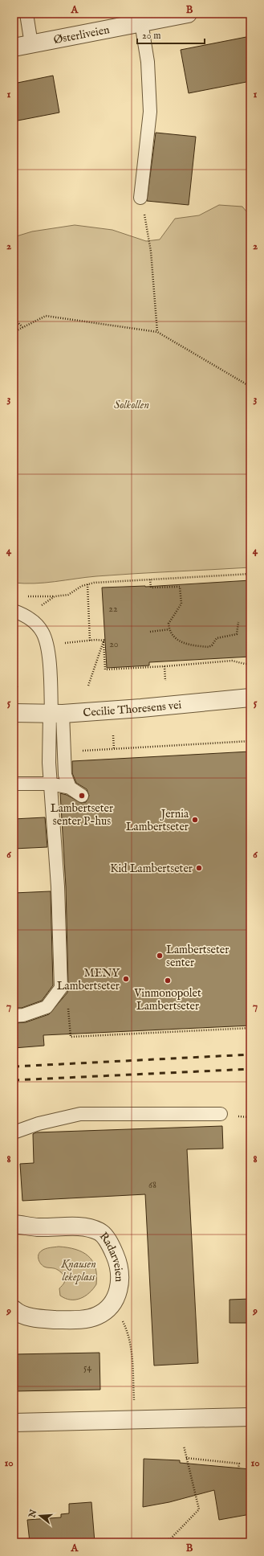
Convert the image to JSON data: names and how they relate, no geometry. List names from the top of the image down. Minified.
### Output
{"streets":{"street":["Østerliveien","Cecilie Thoresens vei","Radarveien"]},"parks":["Solkollen","Knausen lekeplass"],"places":["Lambertseter senter P-hus","Jernia Lambertseter","Kid Lambertseter","Lambertseter senter","MENY Lambertseter","Vinmonopolet Lambertseter"],"house_numbers":["22","20","68","54"],"scale_bar":"20 m","north":"left","grid":{"columns":["A","B"],"rows":["1","2","3","4","5","6","7","8","9","10"]}}
